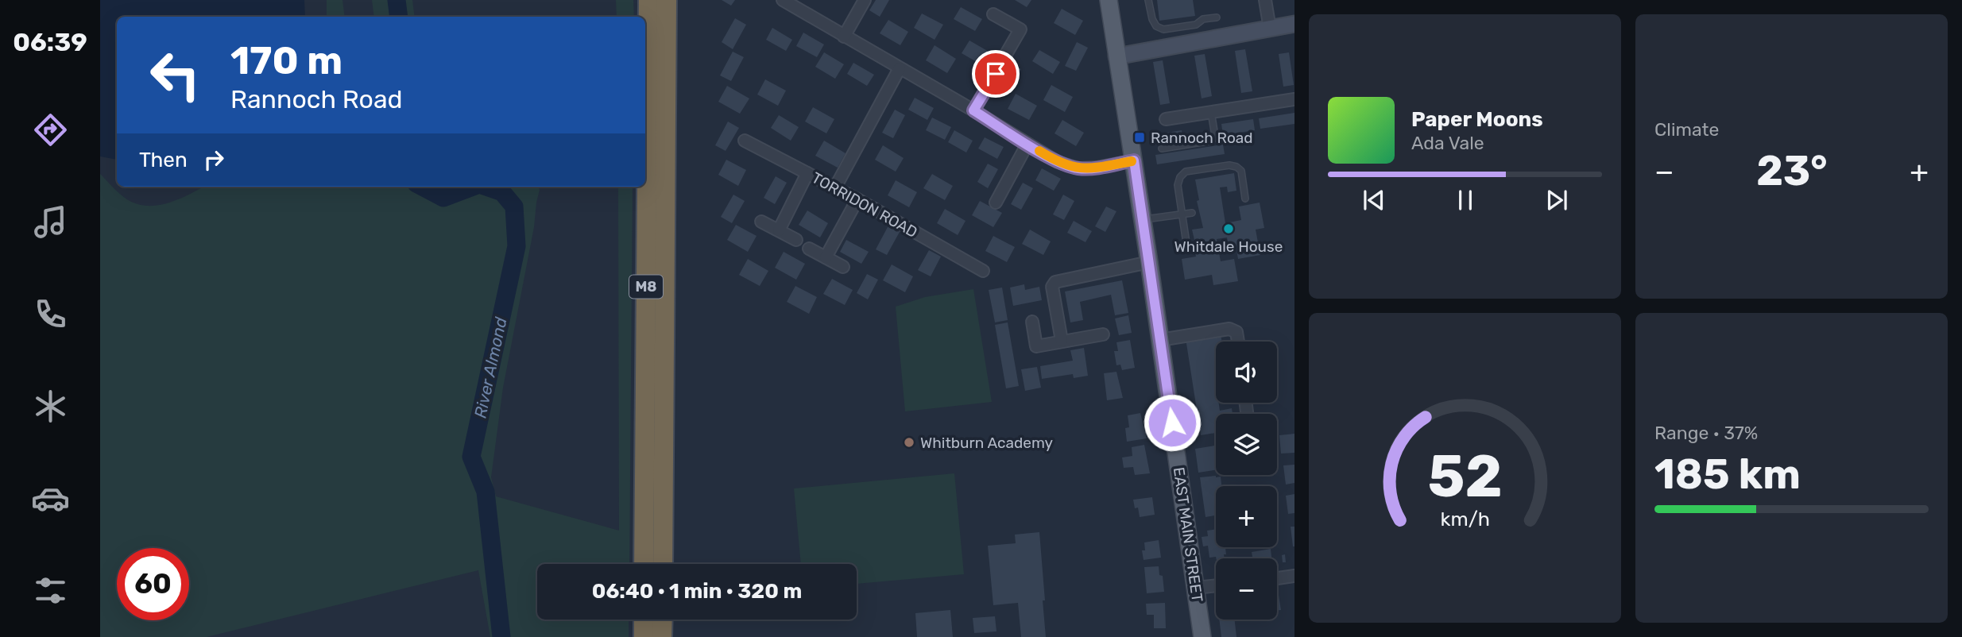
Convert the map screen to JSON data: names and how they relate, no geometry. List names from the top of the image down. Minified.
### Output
{"streets":{"highway":["M8"],"main road":["EAST MAIN STREET"],"street":["TORRIDON ROAD"]},"water":["River Almond"],"places":{"transit":["Rannoch Road"],"other":["Whitdale House","Whitburn Academy"]},"page":{"tabs":"06:39","tile":["Climate",["Range · 37%","185 km"]],"turn":["170 m","Rannoch Road"],"song":["Paper Moons","Ada Vale"],"then":"Then","heat":["−","23°","+"],"map_buttons":["+","−"],"limit":"60","trip":"06:40 · 1 min · 320 m","gauge":["52","km/h"]}}
